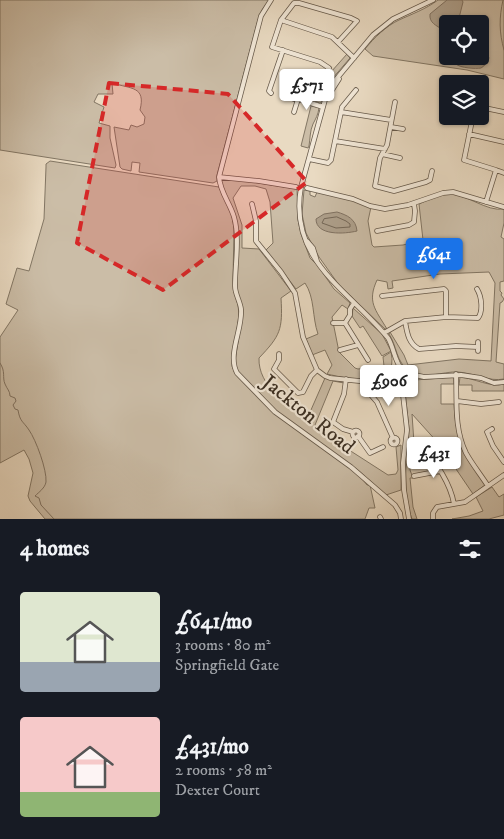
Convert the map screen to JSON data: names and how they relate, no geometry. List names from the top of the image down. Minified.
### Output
{"streets":{"street":["Jackton Road"]},"page":{"price":["£571","£641","£906","£431"],"heading":"4 homes","list":[{"name":"£641/mo","note":"3 rooms · 80 m² · Springfield Gate"},{"name":"£431/mo","note":"2 rooms · 58 m² · Dexter Court"}]}}
